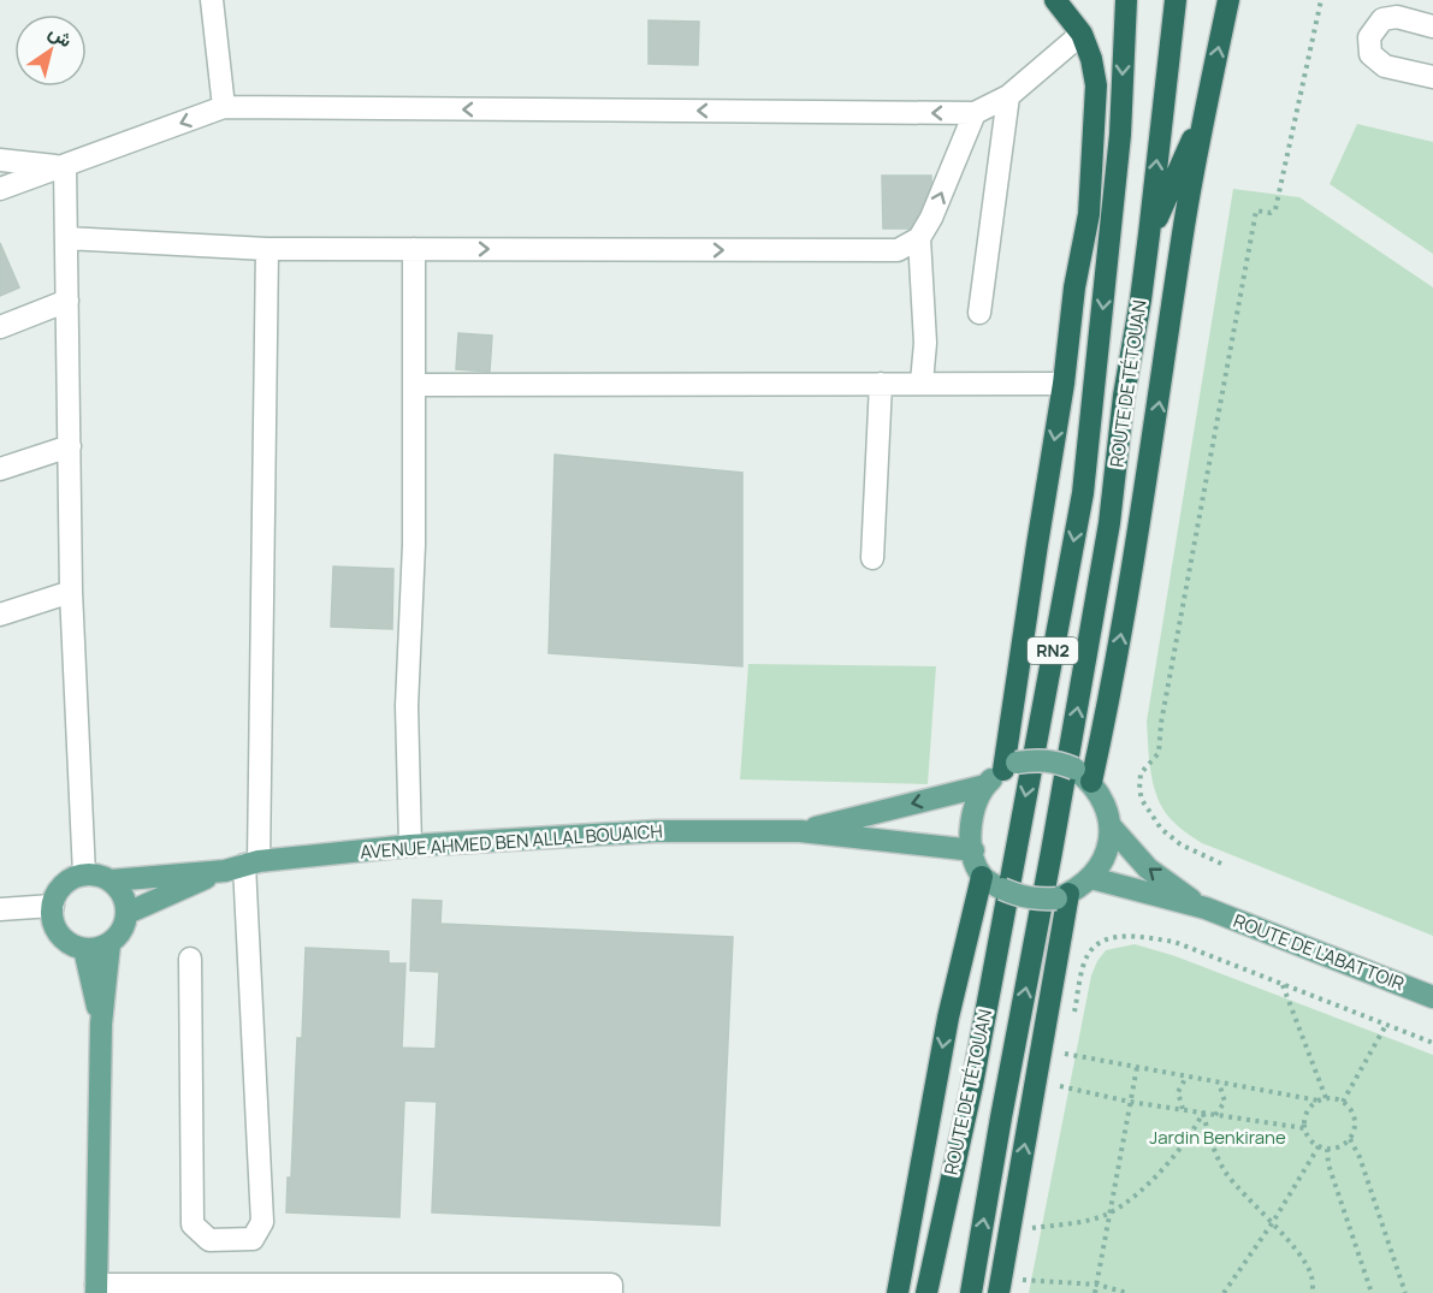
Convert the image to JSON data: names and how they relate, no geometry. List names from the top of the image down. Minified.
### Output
{"streets":{"highway":["ROUTE DE TÉTOUAN","RN2"],"main road":["AVENUE AHMED BEN ALLAL BOUAICH","ROUTE DE L’ABATTOIR"]},"crossings":[["AVENUE AHMED BEN ALLAL BOUAICH","ROUTE DE L’ABATTOIR"]],"parks":["Jardin Benkirane"],"north":"top right"}
